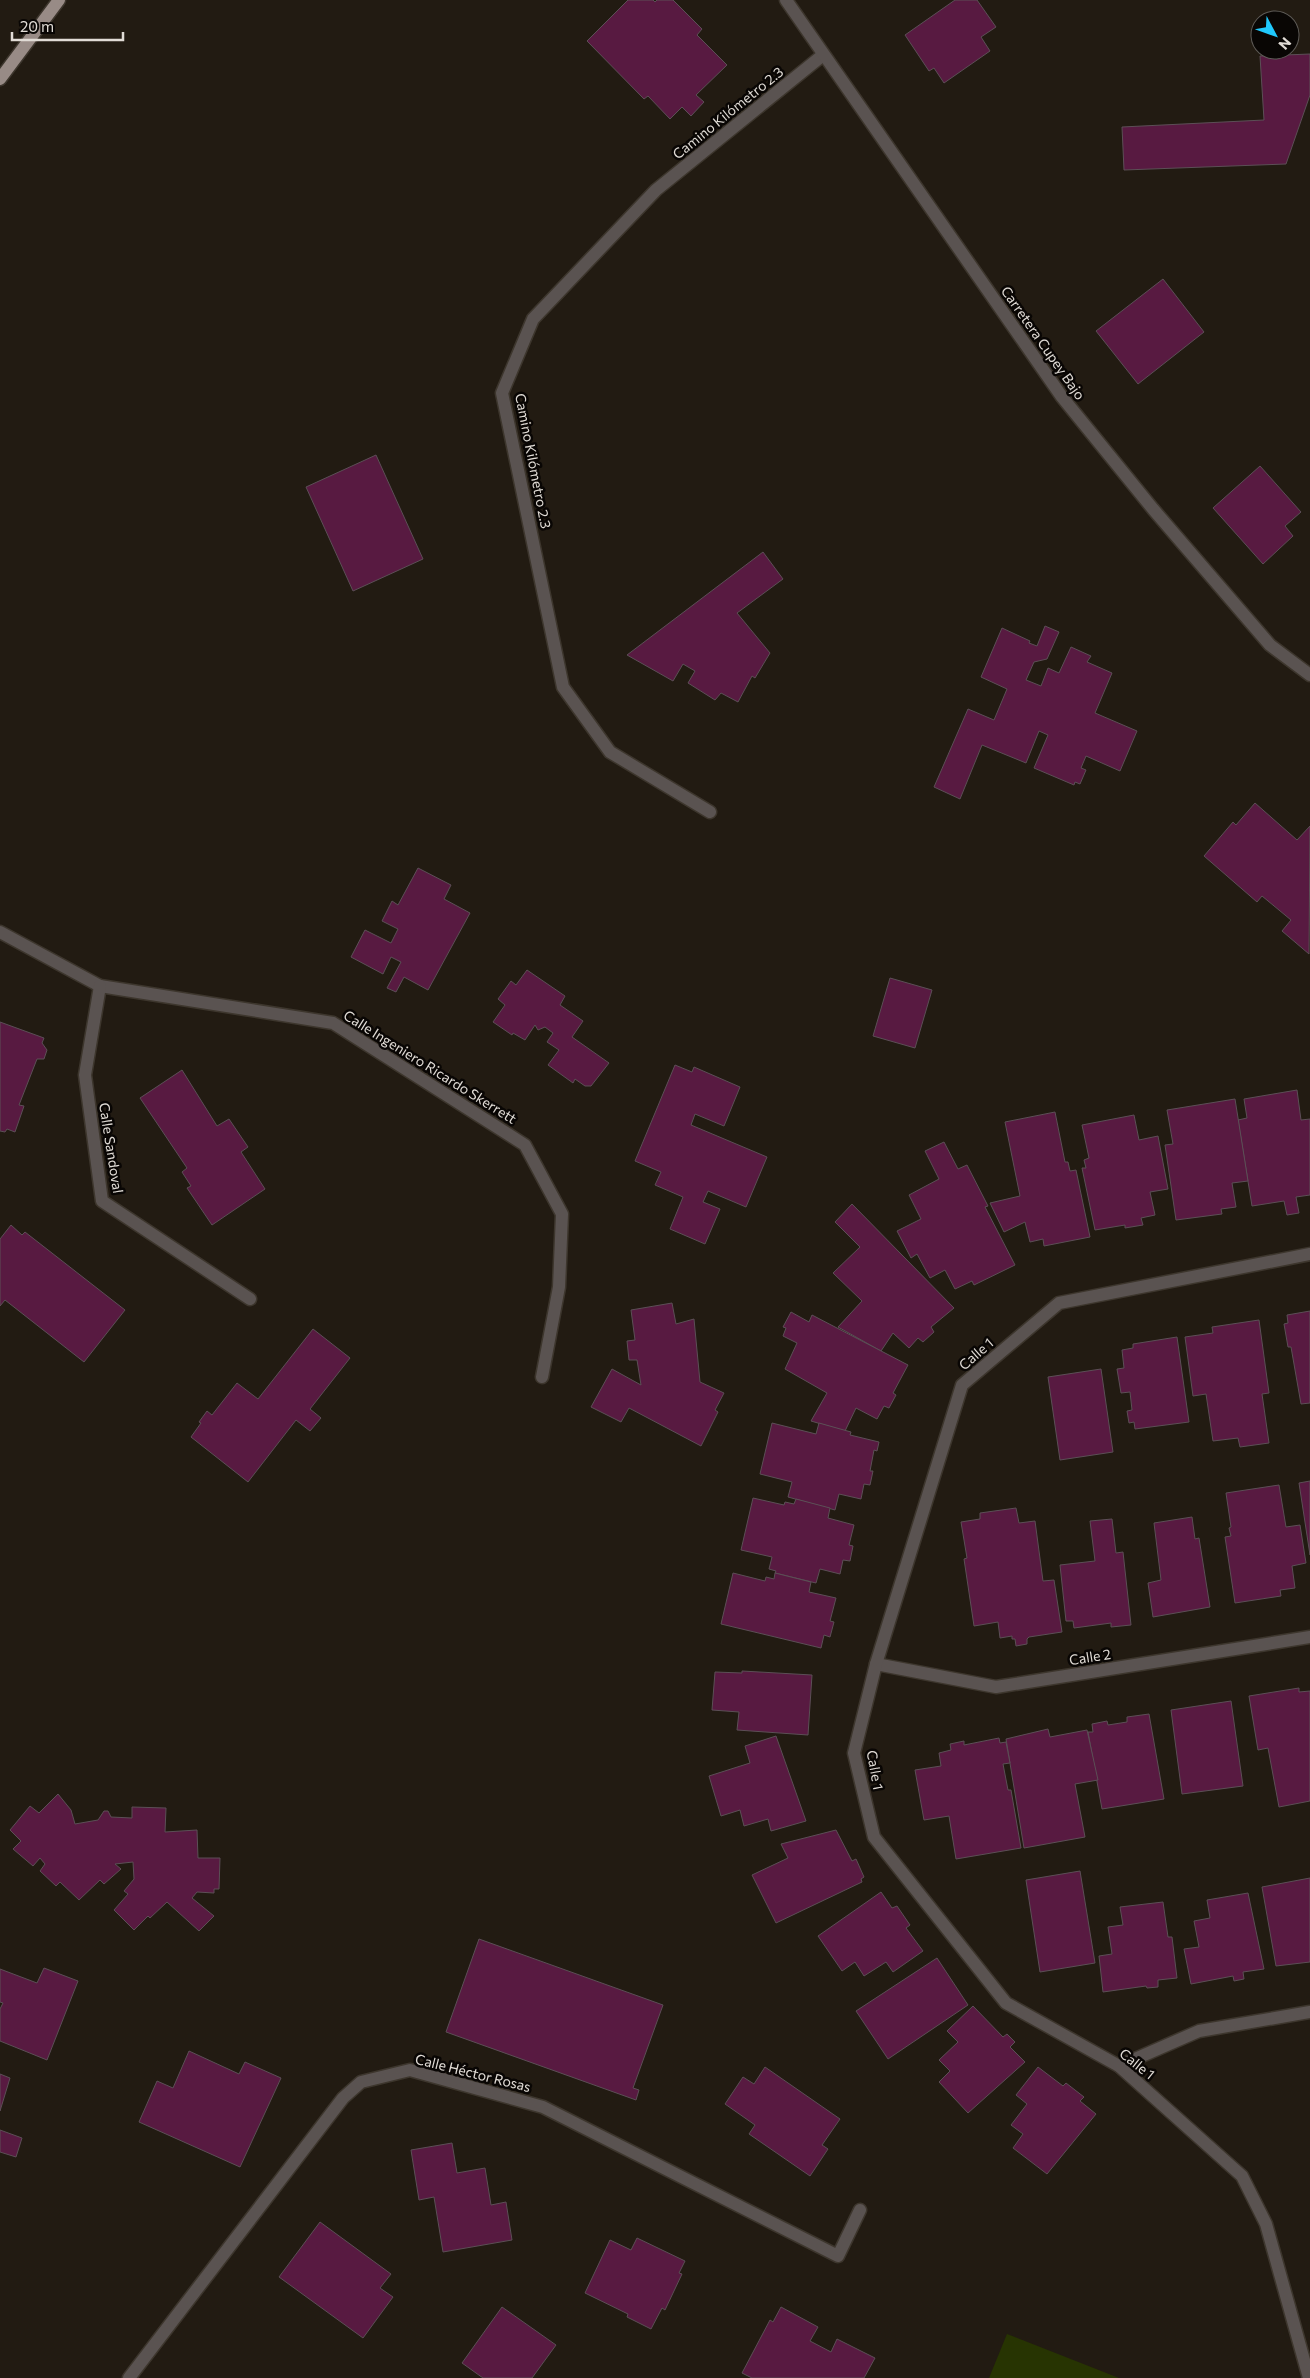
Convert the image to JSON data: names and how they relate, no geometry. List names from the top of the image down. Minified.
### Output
{"streets":{"street":["Camino Kilómetro 2.3","Carretera Cupey Bajo","Calle Ingeniero Ricardo Skerrett","Calle Sandoval","Calle 1","Calle 2","Calle Héctor Rosas"]},"crossings":[["Camino Kilómetro 2.3","Carretera Cupey Bajo"],["Calle Ingeniero Ricardo Skerrett","Calle Sandoval"],["Calle 1","Calle 2"]],"scale_bar":"20 m","north":"bottom right"}
